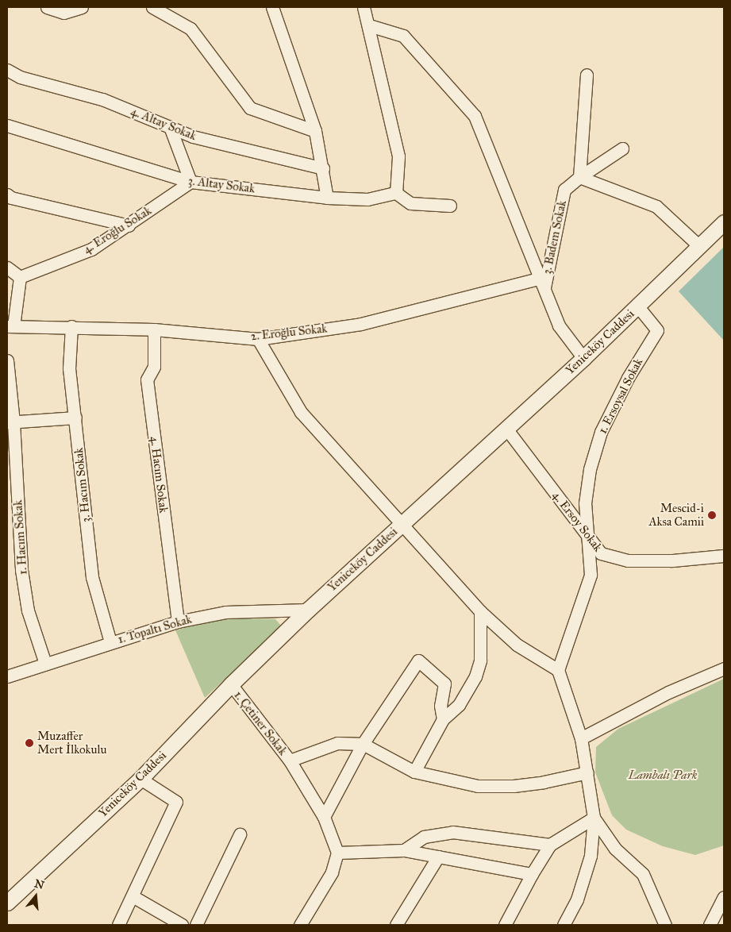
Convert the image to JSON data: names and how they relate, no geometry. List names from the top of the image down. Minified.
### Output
{"streets":{"street":["4. Altay Sokak","3. Altay Sokak","4. Eroğlu Sokak","3. Badem Sokak","2. Eroğlu Sokak","Yeniceköy Caddesi","1. Ersoysal Sokak","4. Hacım Sokak","3. Hacım Sokak","4. Ersoy Sokak","1. Hacım Sokak","1. Topaltı Sokak","1. Çetiner Sokak"]},"crossings":[["3. Altay Sokak","4. Eroğlu Sokak"],["3. Badem Sokak","2. Eroğlu Sokak"],["2. Eroğlu Sokak","4. Hacım Sokak"],["2. Eroğlu Sokak","3. Hacım Sokak"],["Yeniceköy Caddesi","1. Ersoysal Sokak"],["Yeniceköy Caddesi","4. Ersoy Sokak"],["Yeniceköy Caddesi","1. Topaltı Sokak"],["Yeniceköy Caddesi","1. Çetiner Sokak"],["1. Ersoysal Sokak","4. Ersoy Sokak"],["4. Hacım Sokak","1. Topaltı Sokak"],["3. Hacım Sokak","1. Topaltı Sokak"],["1. Hacım Sokak","1. Topaltı Sokak"]],"parks":["Lambalı Park"],"places":["Mescid-i Aksa Camii","Muzaffer Mert İlkokulu"],"north":"top"}
